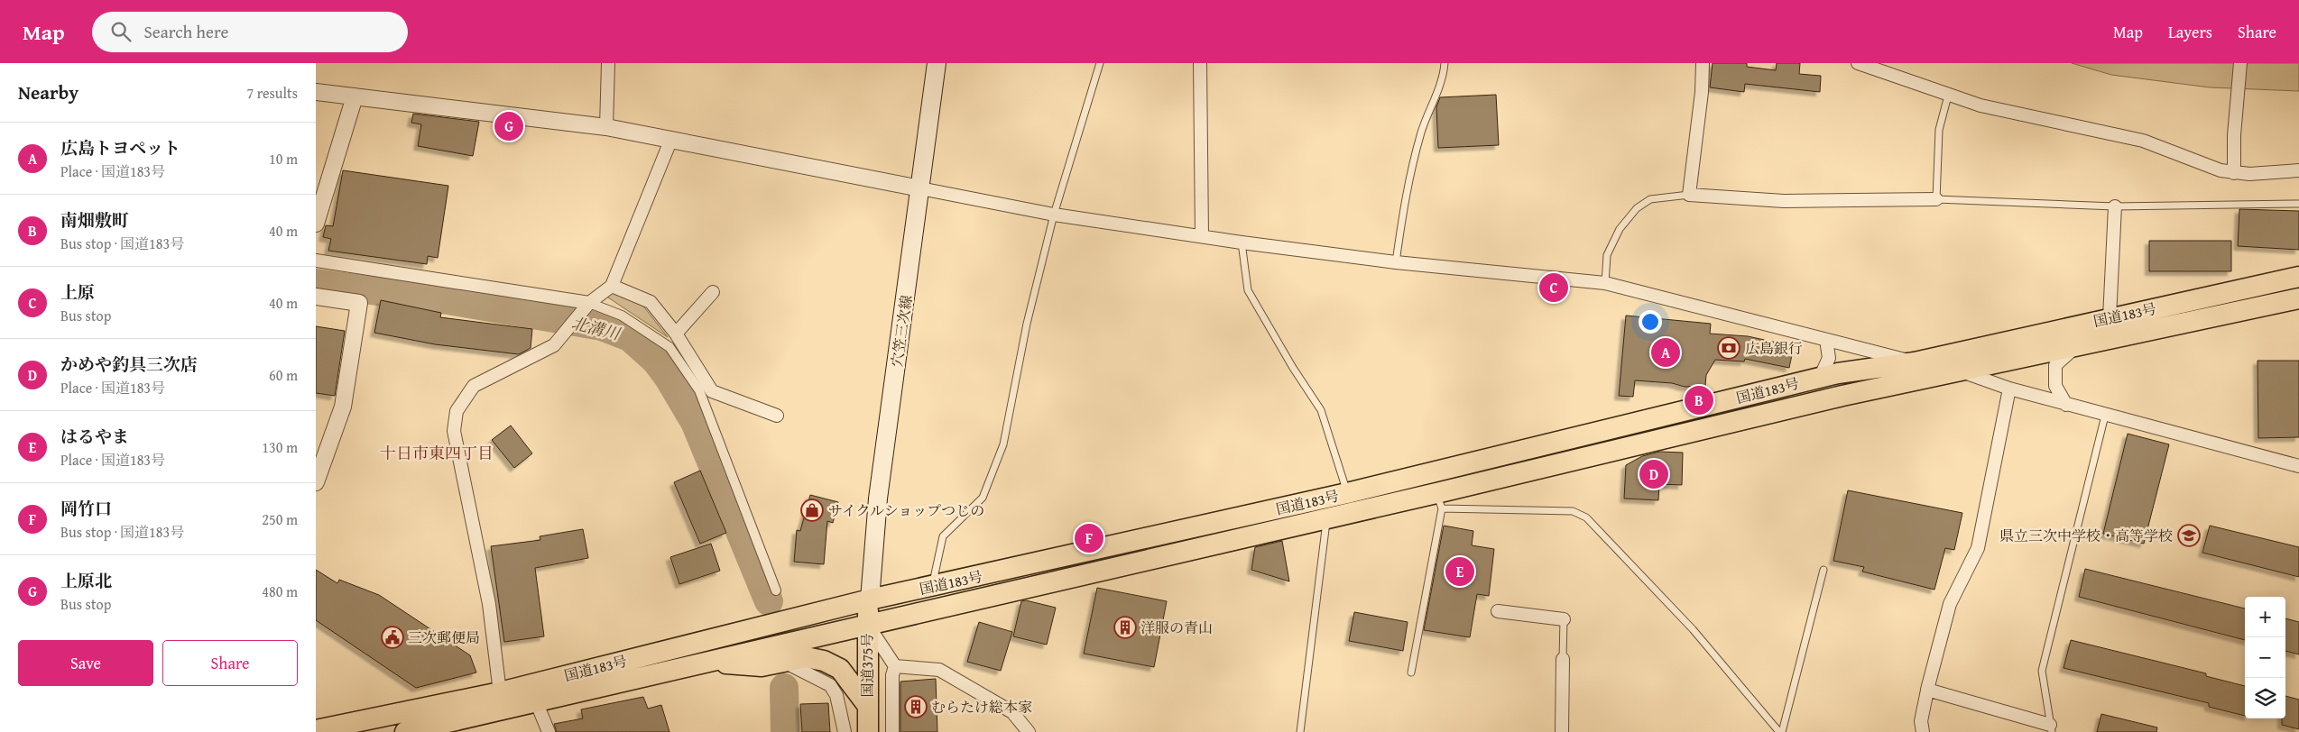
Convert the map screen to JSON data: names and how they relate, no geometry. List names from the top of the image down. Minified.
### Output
{"streets":{"highway":["国道183号","国道375号"],"main road":["穴笠三次線"]},"crossings":[["国道183号","穴笠三次線"],["国道183号","国道375号"],["穴笠三次線","国道375号"]],"districts":["十日市東四丁目"],"water":["北溝川"],"places":{"bank":["広島銀行"],"shop":["サイクルショップつじの"],"school or university":["県立三次中学校・高等学校"],"building":["洋服の青山","むらたけ総本家"],"public building":["三次郵便局"]},"page":{"header":"Map","search":"Search here","nav":["Map","Layers","Share"],"heading":["Nearby","7 results"],"pins":["G","C","A","B","D","F","E"],"list":[{"mark":"A","name":"広島トヨペット","note":"Place · 国道183号","value":"10 m"},{"mark":"B","name":"南畑敷町","note":"Bus stop · 国道183号","value":"40 m"},{"mark":"C","name":"上原","note":"Bus stop","value":"40 m"},{"mark":"D","name":"かめや釣具三次店","note":"Place · 国道183号","value":"60 m"},{"mark":"E","name":"はるやま","note":"Place · 国道183号","value":"130 m"},{"mark":"F","name":"岡竹口","note":"Bus stop · 国道183号","value":"250 m"},{"mark":"G","name":"上原北","note":"Bus stop","value":"480 m"}],"map_buttons":["+","−"],"buttons":["Save","Share"]}}
